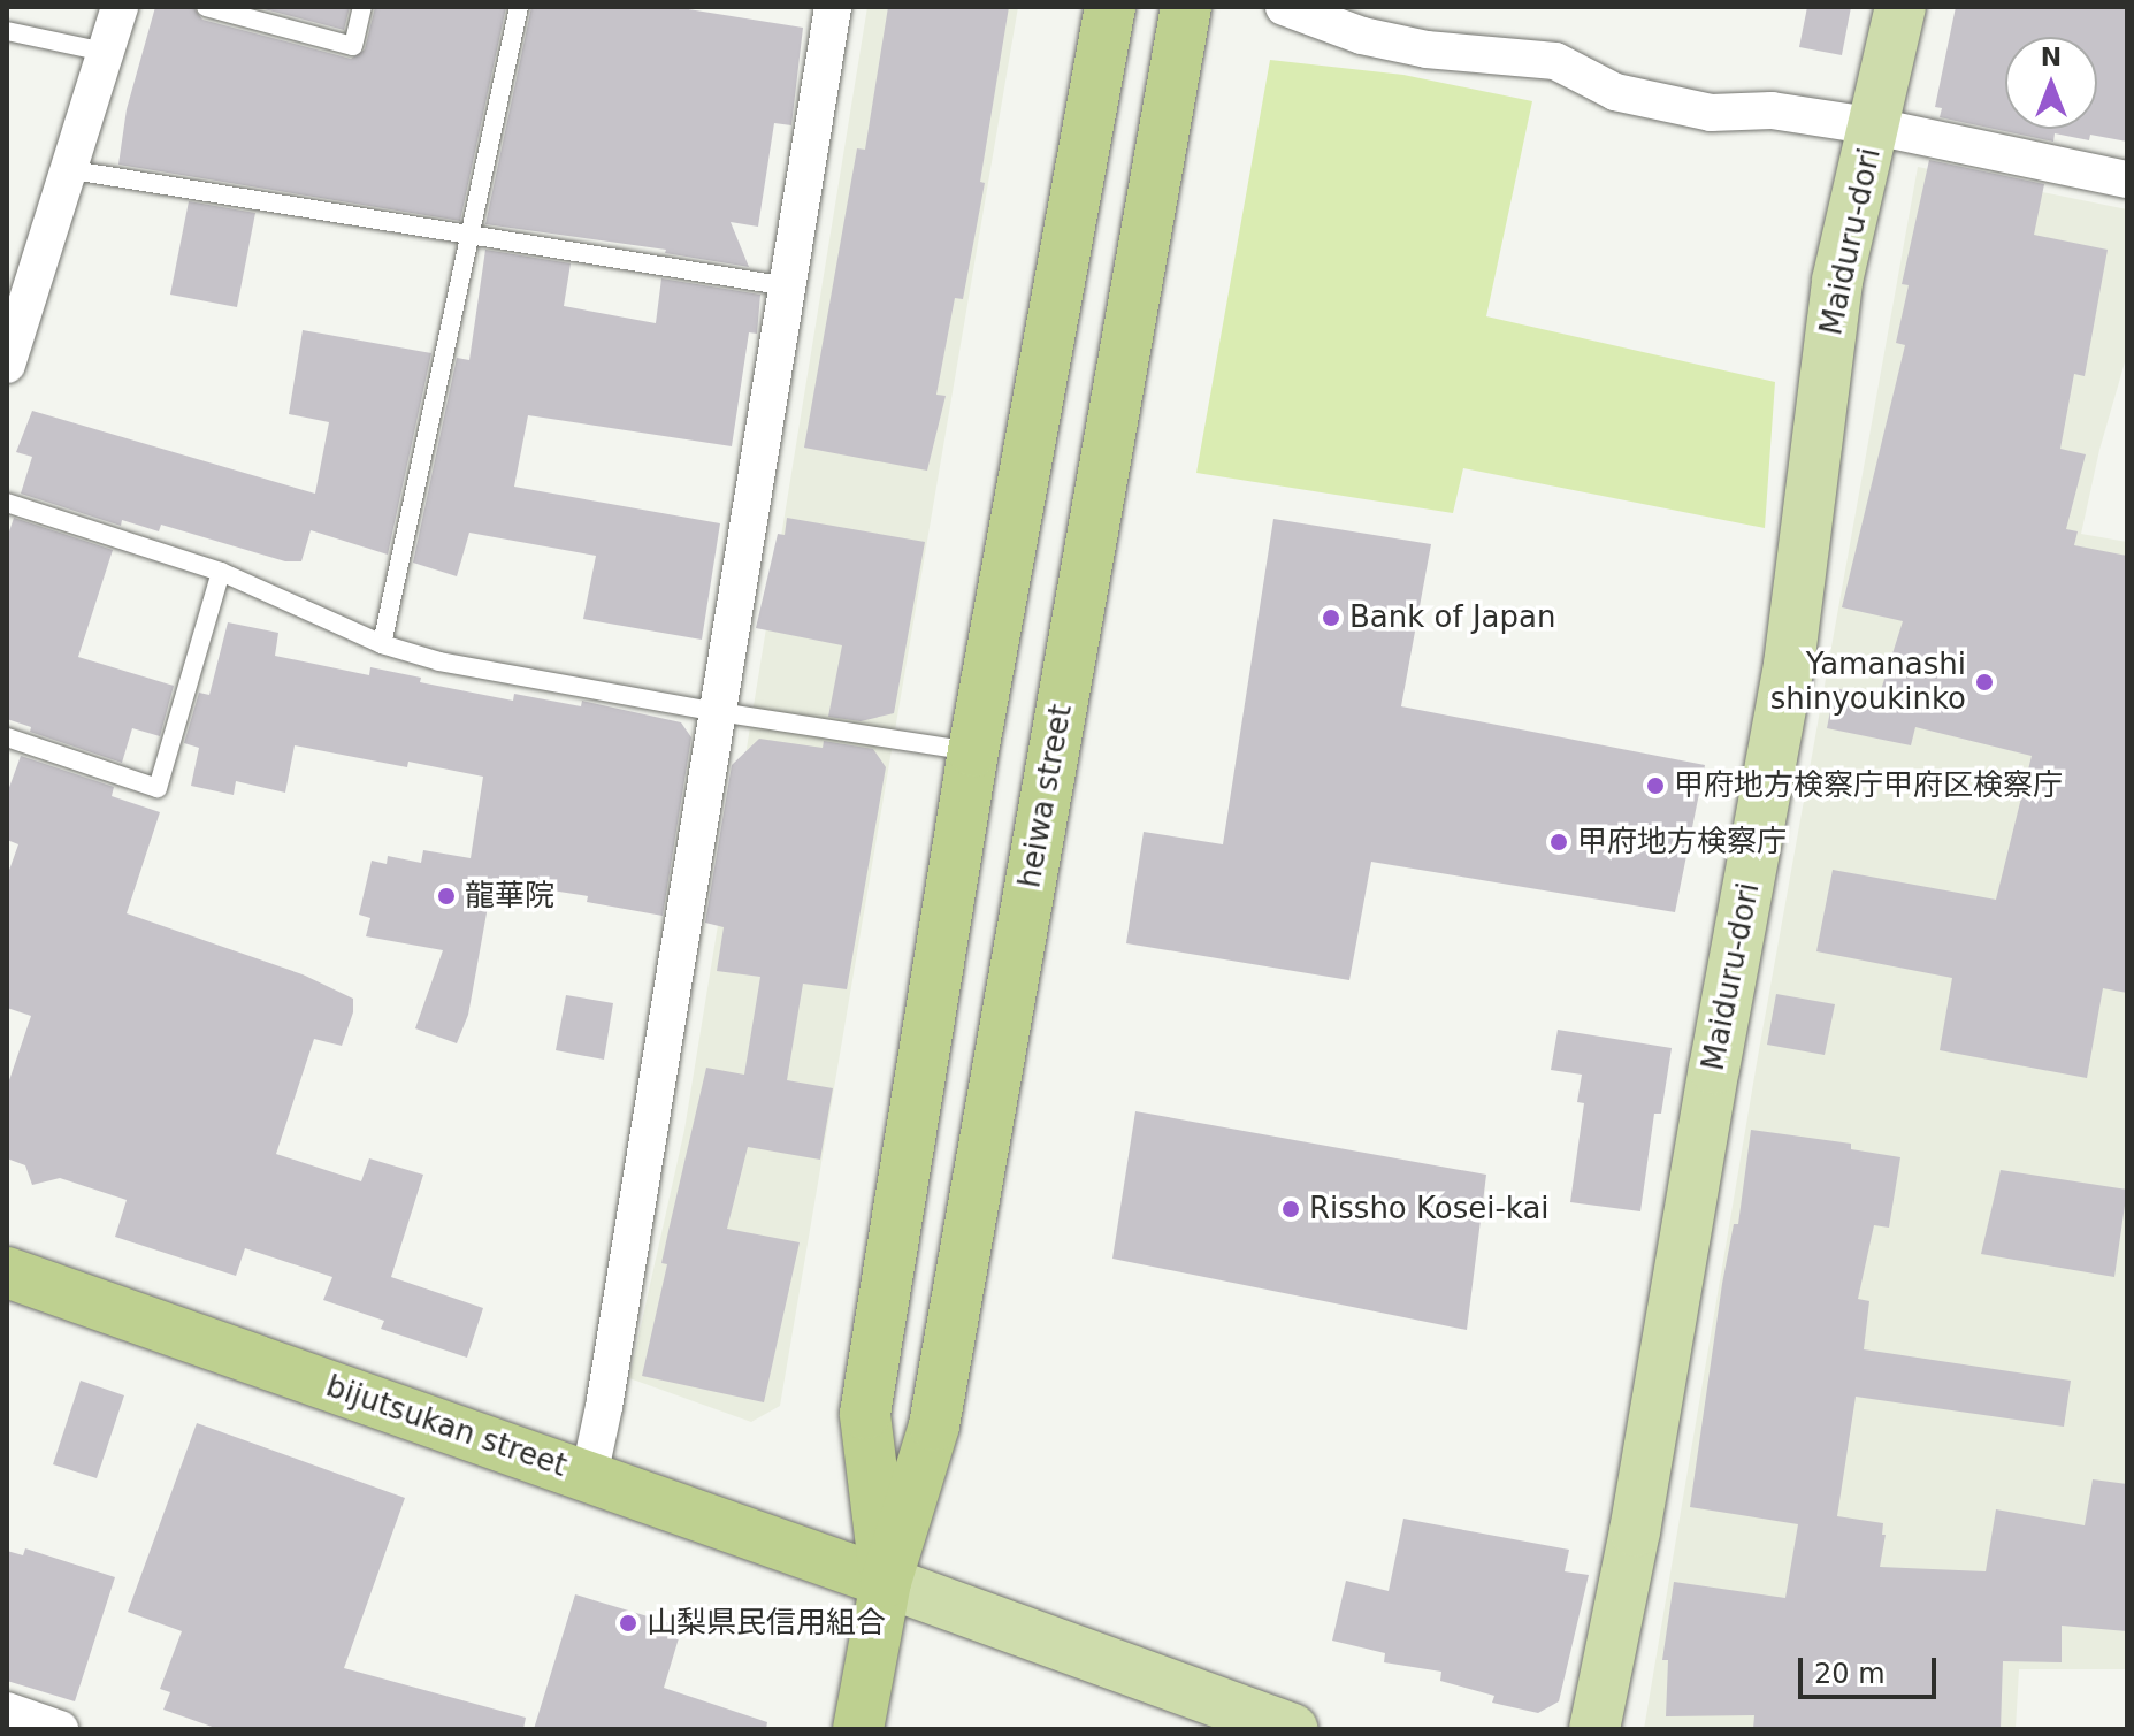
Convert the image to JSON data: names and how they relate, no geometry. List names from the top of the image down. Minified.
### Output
{"streets":{"highway":["heiwa street","bijutsukan street"],"main road":["Maiduru-dori"]},"crossings":[["heiwa street","bijutsukan street"]],"places":["Bank of Japan","Yamanashi shinyoukinko","甲府地方検察庁甲府区検察庁","甲府地方検察庁","龍華院","Rissho Kosei-kai","山梨県民信用組合"],"scale_bar":"20 m","north":"top"}
